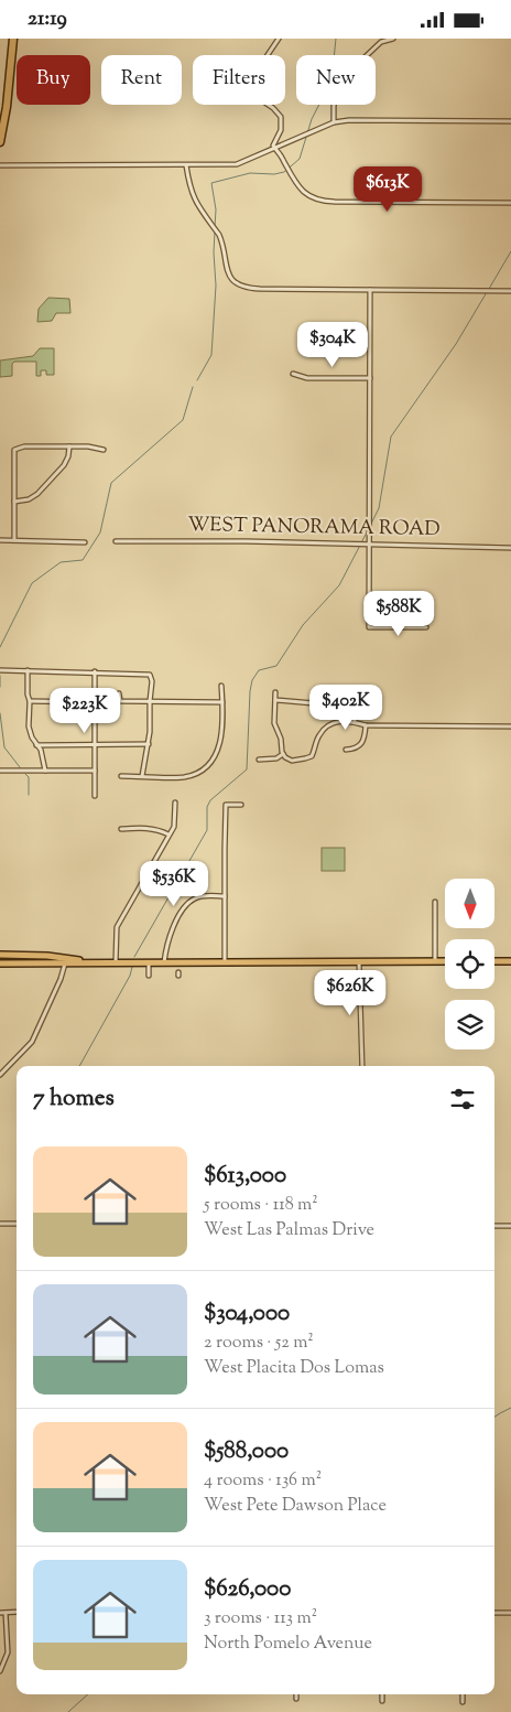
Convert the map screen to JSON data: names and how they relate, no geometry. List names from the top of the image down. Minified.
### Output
{"streets":{"street":["WEST PANORAMA ROAD"]},"north":"bottom","page":{"status":"21:19","chip":["Buy","Rent","Filters","New"],"price":["$613K","$304K","$588K","$402K","$223K","$536K","$626K"],"heading":"7 homes","list":[{"name":"$613,000","note":"5 rooms · 118 m² · West Las Palmas Drive"},{"name":"$304,000","note":"2 rooms · 52 m² · West Placita Dos Lomas"},{"name":"$588,000","note":"4 rooms · 136 m² · West Pete Dawson Place"},{"name":"$626,000","note":"3 rooms · 113 m² · North Pomelo Avenue"}]}}
